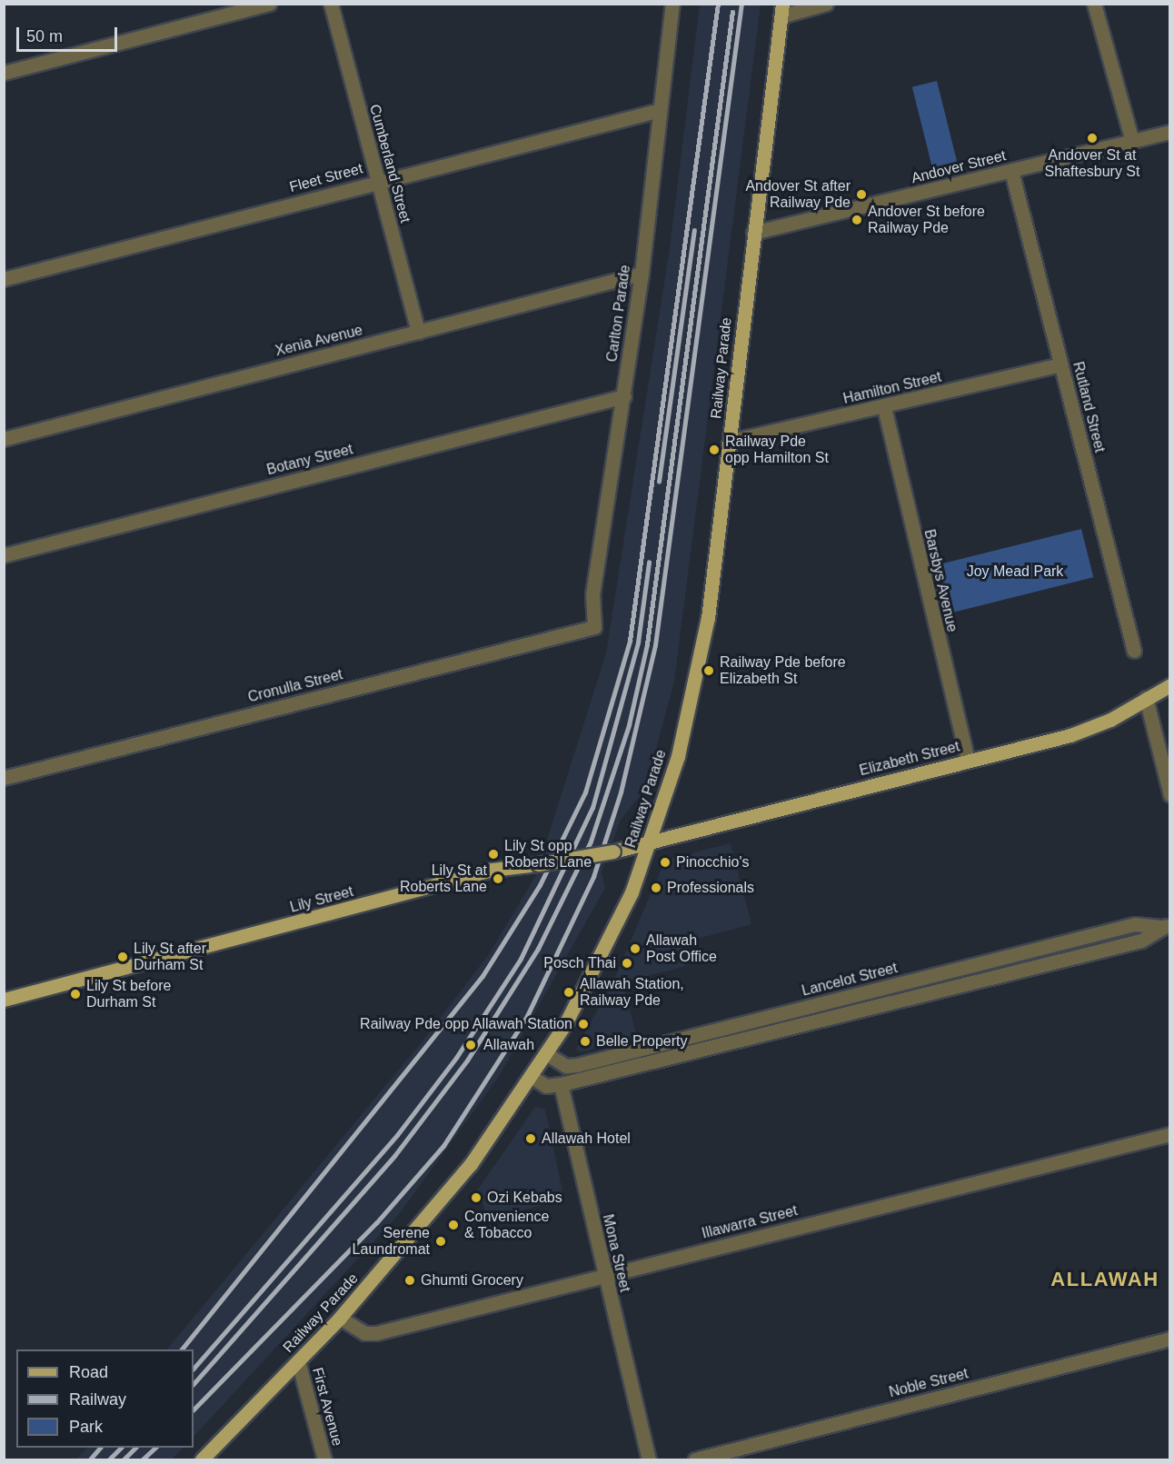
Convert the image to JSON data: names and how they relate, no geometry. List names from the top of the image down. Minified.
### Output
{"streets":{"main road":["Railway Parade","Elizabeth Street","Lily Street"],"street":["Cumberland Street","Andover Street","Fleet Street","Carlton Parade","Xenia Avenue","Hamilton Street","Rutland Street","Botany Street","Barsbys Avenue","Cronulla Street","Lancelot Street","Illawarra Street","Mona Street","Noble Street","First Avenue"]},"crossings":[["Cumberland Street","Fleet Street"],["Cumberland Street","Xenia Avenue"],["Andover Street","Railway Parade"],["Andover Street","Rutland Street"],["Fleet Street","Carlton Parade"],["Carlton Parade","Xenia Avenue"],["Carlton Parade","Botany Street"],["Carlton Parade","Cronulla Street"],["Railway Parade","Hamilton Street"],["Railway Parade","Elizabeth Street"],["Railway Parade","Lily Street"],["Railway Parade","Illawarra Street"],["Railway Parade","First Avenue"],["Hamilton Street","Rutland Street"],["Hamilton Street","Barsbys Avenue"],["Barsbys Avenue","Elizabeth Street"],["Elizabeth Street","Lily Street"],["Lancelot Street","Mona Street"],["Illawarra Street","Mona Street"]],"districts":["ALLAWAH"],"parks":["Joy Mead Park"],"places":["Andover St at Shaftesbury St","Andover St after Railway Pde","Andover St before Railway Pde","Railway Pde opp Hamilton St","Railway Pde before Elizabeth St","Lily St opp Roberts Lane","Pinocchio's","Lily St at Roberts Lane","Professionals","Allawah Post Office","Lily St after Durham St","Posch Thai","Allawah Station, Railway Pde","Lily St before Durham St","Railway Pde opp Allawah Station","Belle Property","Allawah","Allawah Hotel","Ozi Kebabs","Convenience & Tobacco","Serene Laundromat","Ghumti Grocery"],"legend":["Road","Railway","Park"],"scale_bar":"50 m"}
